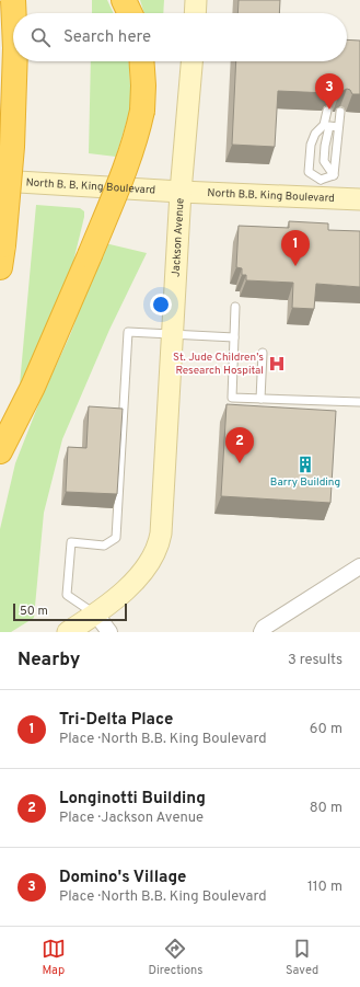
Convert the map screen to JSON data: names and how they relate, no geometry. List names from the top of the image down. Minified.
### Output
{"streets":{"street":["North B. B. King Boulevard","North B.B. King Boulevard","Jackson Avenue"]},"crossings":[["North B. B. King Boulevard","North B.B. King Boulevard"],["North B. B. King Boulevard","Jackson Avenue"],["North B.B. King Boulevard","Jackson Avenue"]],"places":{"hospital":["St. Jude Children's Research Hospital"],"building":["Barry Building"]},"scale_bar":"50 m","page":{"search":"Search here","pins":["3","1","2"],"scale":"50 m","heading":["Nearby","3 results"],"list":[{"mark":"1","name":"Tri-Delta Place","note":"Place · North B.B. King Boulevard","value":"60 m"},{"mark":"2","name":"Longinotti Building","note":"Place · Jackson Avenue","value":"80 m"},{"mark":"3","name":"Domino's Village","note":"Place · North B.B. King Boulevard","value":"110 m"}],"nav":["Map","Directions","Saved"]}}
